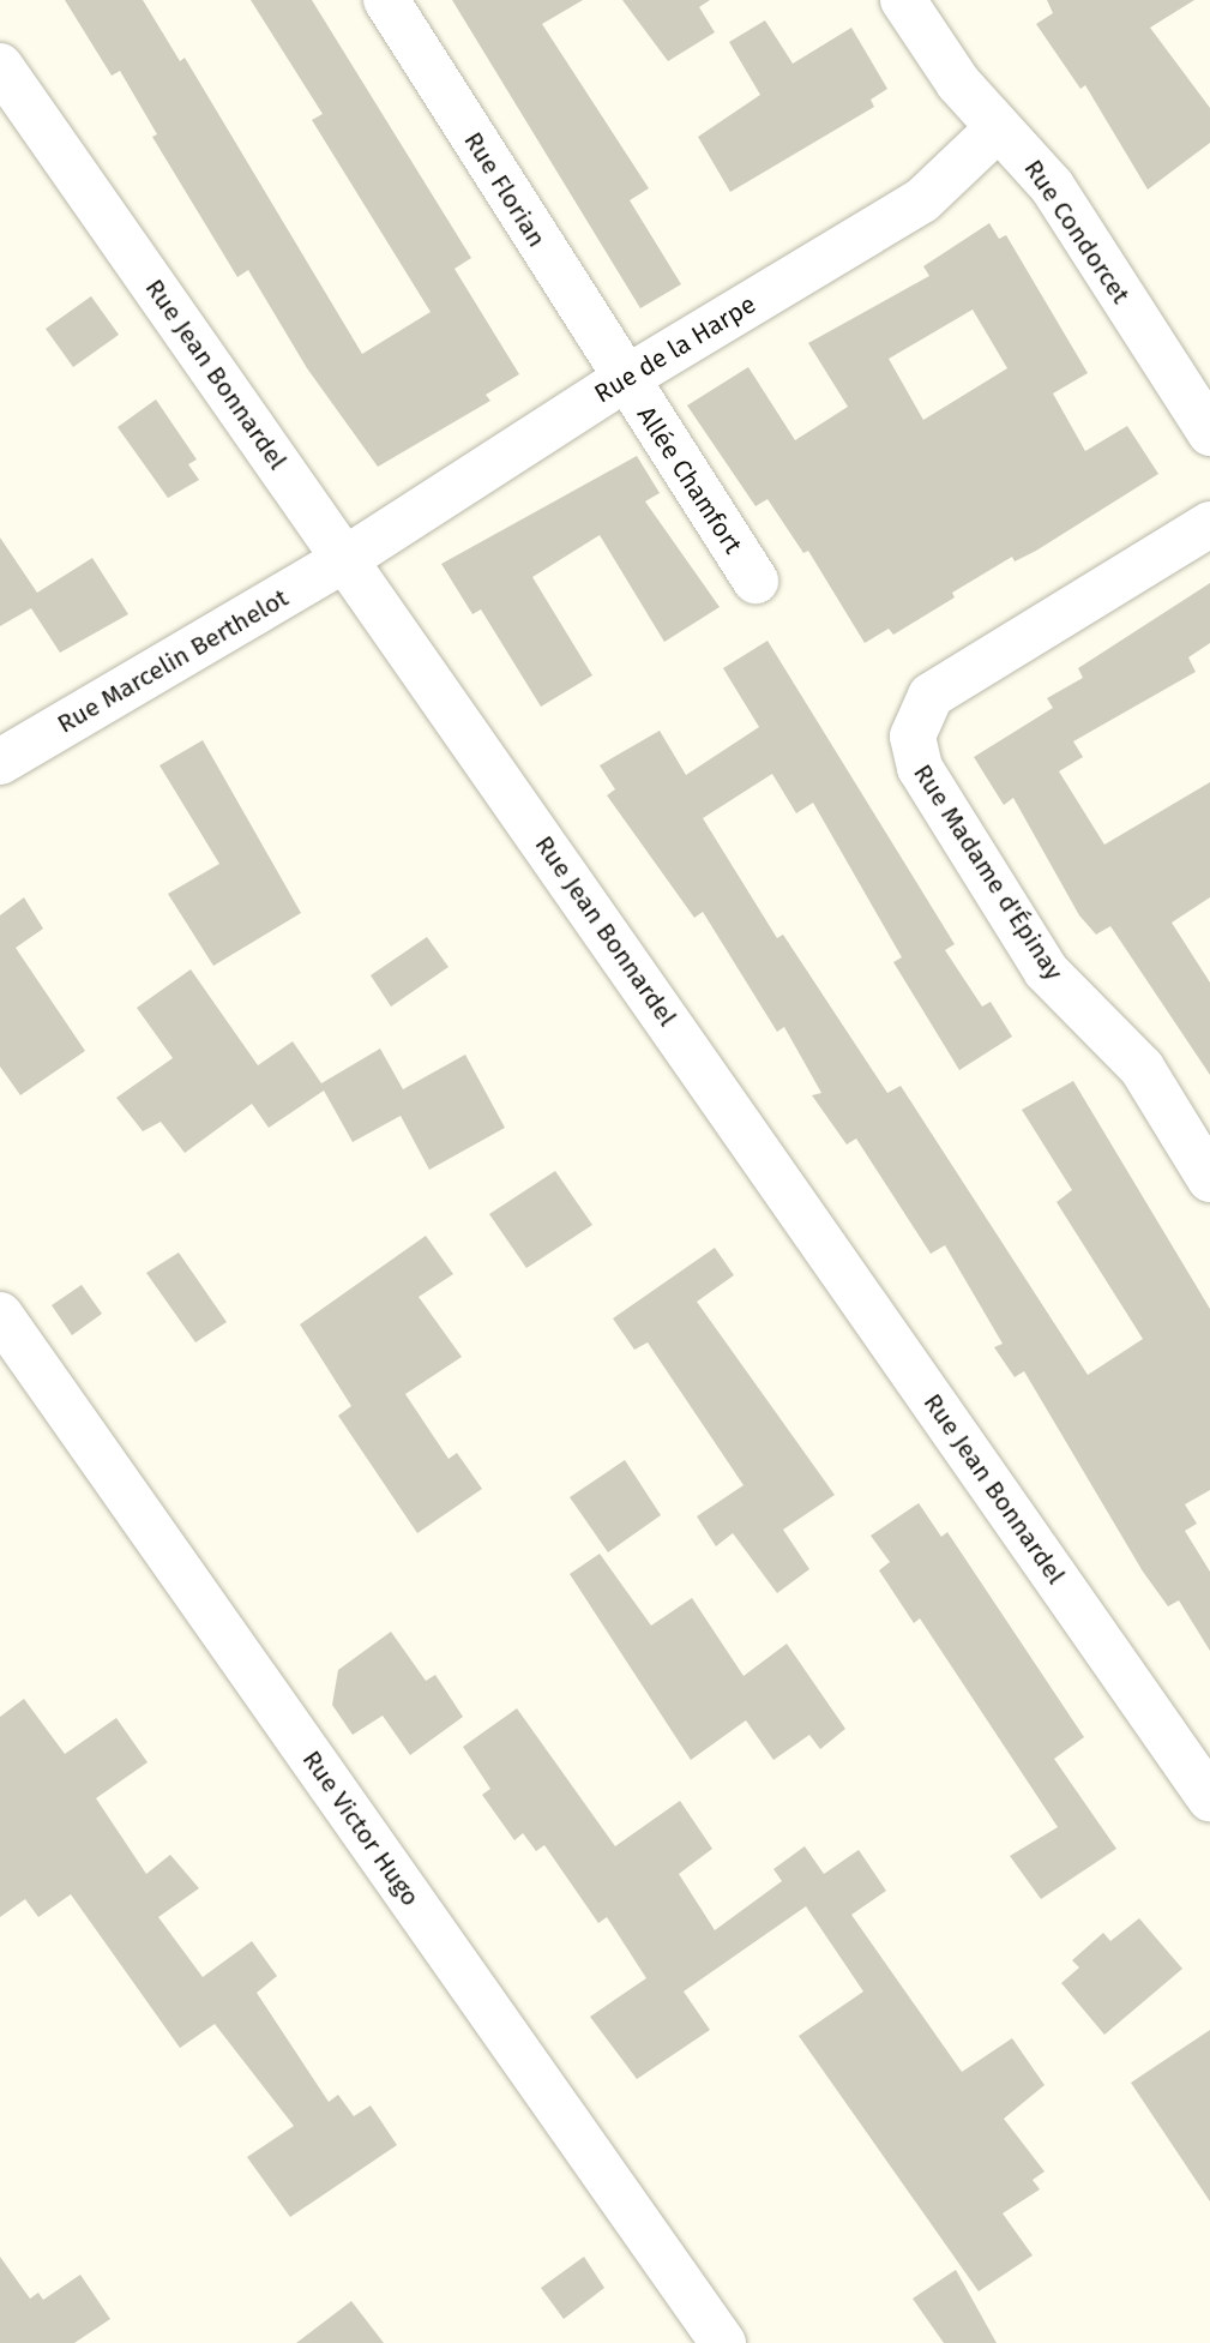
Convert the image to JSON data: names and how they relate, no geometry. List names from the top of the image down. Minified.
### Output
{"streets":{"street":["Rue Florian","Rue Condorcet","Rue de la Harpe","Rue Jean Bonnardel","Allée Chamfort","Rue Marcelin Berthelot","Rue Madame d'Épinay","Rue Victor Hugo"]},"crossings":[["Rue Florian","Rue de la Harpe"],["Rue Florian","Allée Chamfort"],["Rue Condorcet","Rue de la Harpe"],["Rue de la Harpe","Rue Jean Bonnardel"],["Rue de la Harpe","Allée Chamfort"],["Rue de la Harpe","Rue Marcelin Berthelot"],["Rue Jean Bonnardel","Rue Marcelin Berthelot"]]}
